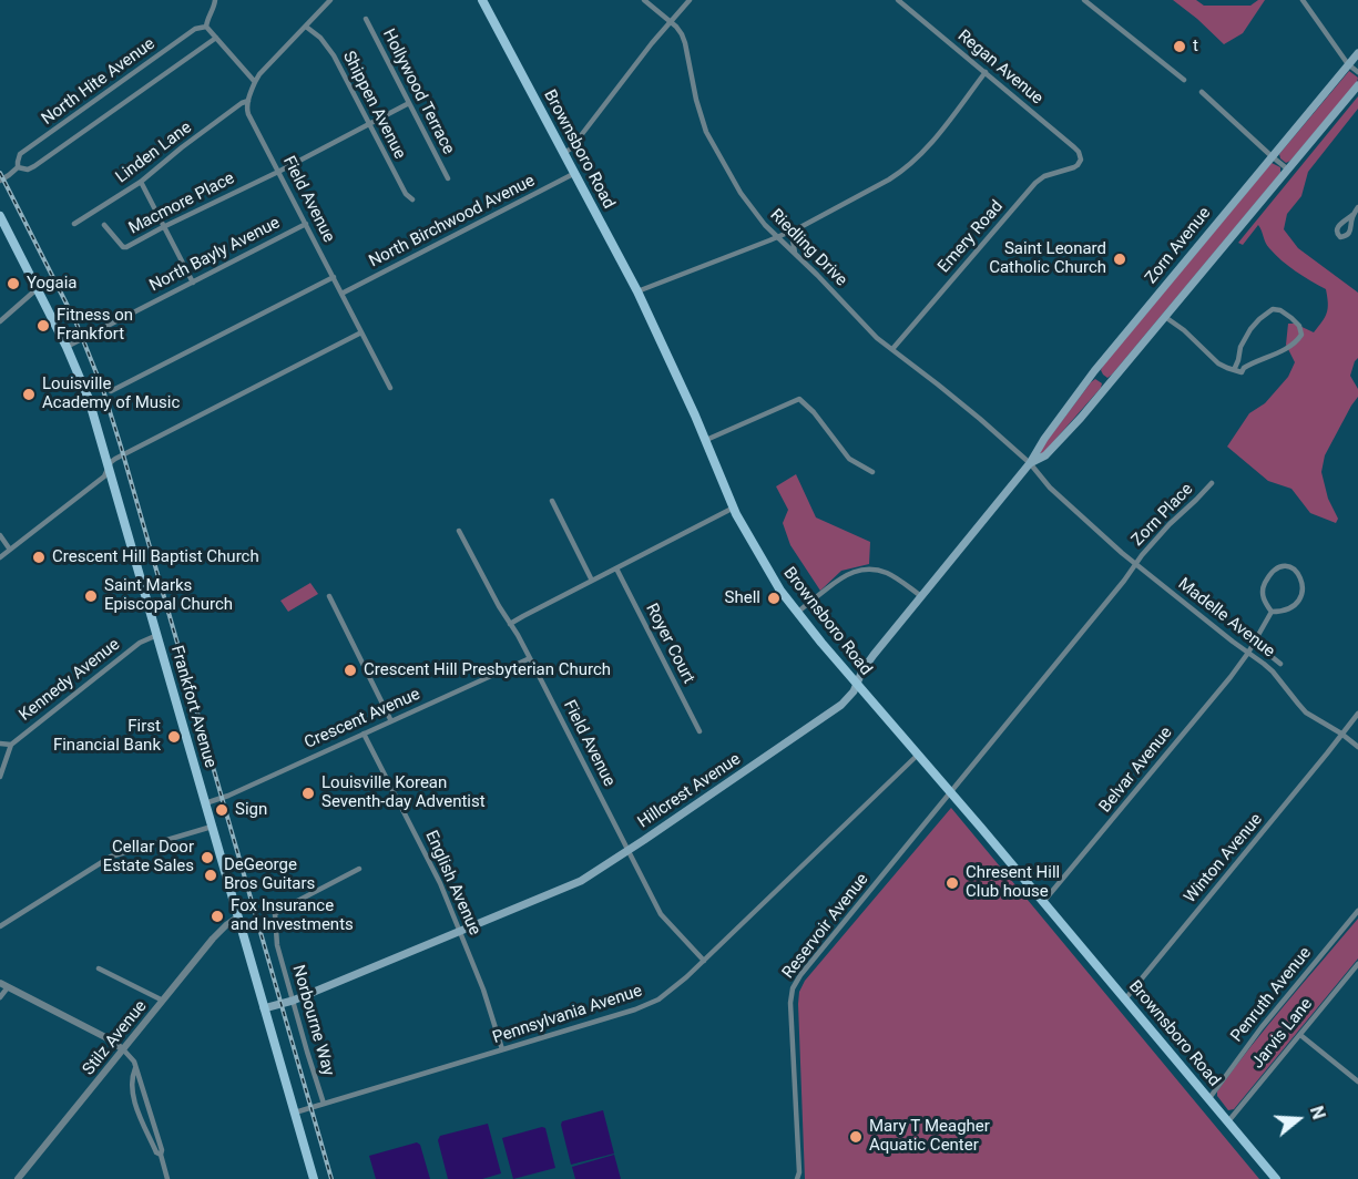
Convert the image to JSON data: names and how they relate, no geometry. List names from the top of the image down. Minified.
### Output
{"streets":{"main road":["Brownsboro Road","Zorn Avenue","Frankfort Avenue","Hillcrest Avenue"],"street":["Regan Avenue","North Hite Avenue","Hollywood Terrace","Shippen Avenue","Linden Lane","Field Avenue","Macmore Place","North Birchwood Avenue","Emery Road","Riedling Drive","North Bayly Avenue","Zorn Place","Madelle Avenue","Royer Court","Kennedy Avenue","Crescent Avenue","Belvar Avenue","Winton Avenue","English Avenue","Reservoir Avenue","Penruth Avenue","Pennsylvania Avenue","Norbourne Way","Jarvis Lane","Stilz Avenue"]},"crossings":[["Regan Avenue","Emery Road"],["Brownsboro Road","North Birchwood Avenue"],["Brownsboro Road","Belvar Avenue"],["Brownsboro Road","Hillcrest Avenue"],["Brownsboro Road","Winton Avenue"],["Brownsboro Road","Reservoir Avenue"],["Brownsboro Road","Penruth Avenue"],["Brownsboro Road","Pennsylvania Avenue"],["Brownsboro Road","Jarvis Lane"],["Linden Lane","Field Avenue"],["Field Avenue","Macmore Place"],["Field Avenue","North Birchwood Avenue"],["Field Avenue","North Bayly Avenue"],["Field Avenue","Crescent Avenue"],["Field Avenue","Hillcrest Avenue"],["Field Avenue","Pennsylvania Avenue"],["Emery Road","Riedling Drive"],["Zorn Avenue","Riedling Drive"],["Zorn Avenue","Hillcrest Avenue"],["Riedling Drive","Hillcrest Avenue"],["North Bayly Avenue","Frankfort Avenue"],["Zorn Place","Madelle Avenue"],["Madelle Avenue","Belvar Avenue"],["Madelle Avenue","Winton Avenue"],["Kennedy Avenue","Frankfort Avenue"],["Frankfort Avenue","Crescent Avenue"],["Frankfort Avenue","Hillcrest Avenue"],["Frankfort Avenue","Pennsylvania Avenue"],["Frankfort Avenue","Stilz Avenue"],["Crescent Avenue","English Avenue"],["Hillcrest Avenue","English Avenue"],["Hillcrest Avenue","Norbourne Way"],["English Avenue","Pennsylvania Avenue"],["Pennsylvania Avenue","Norbourne Way"]],"places":["t","Saint Leonard Catholic Church","Yogaia","Fitness on Frankfort","Louisville Academy of Music","Crescent Hill Baptist Church","Saint Marks Episcopal Church","Shell","Crescent Hill Presbyterian Church","First Financial Bank","Louisville Korean Seventh-day Adventist","Sign","Cellar Door Estate Sales","DeGeorge Bros Guitars","Chresent Hill Club house","Fox Insurance and Investments","Mary T Meagher Aquatic Center"],"north":"right"}
